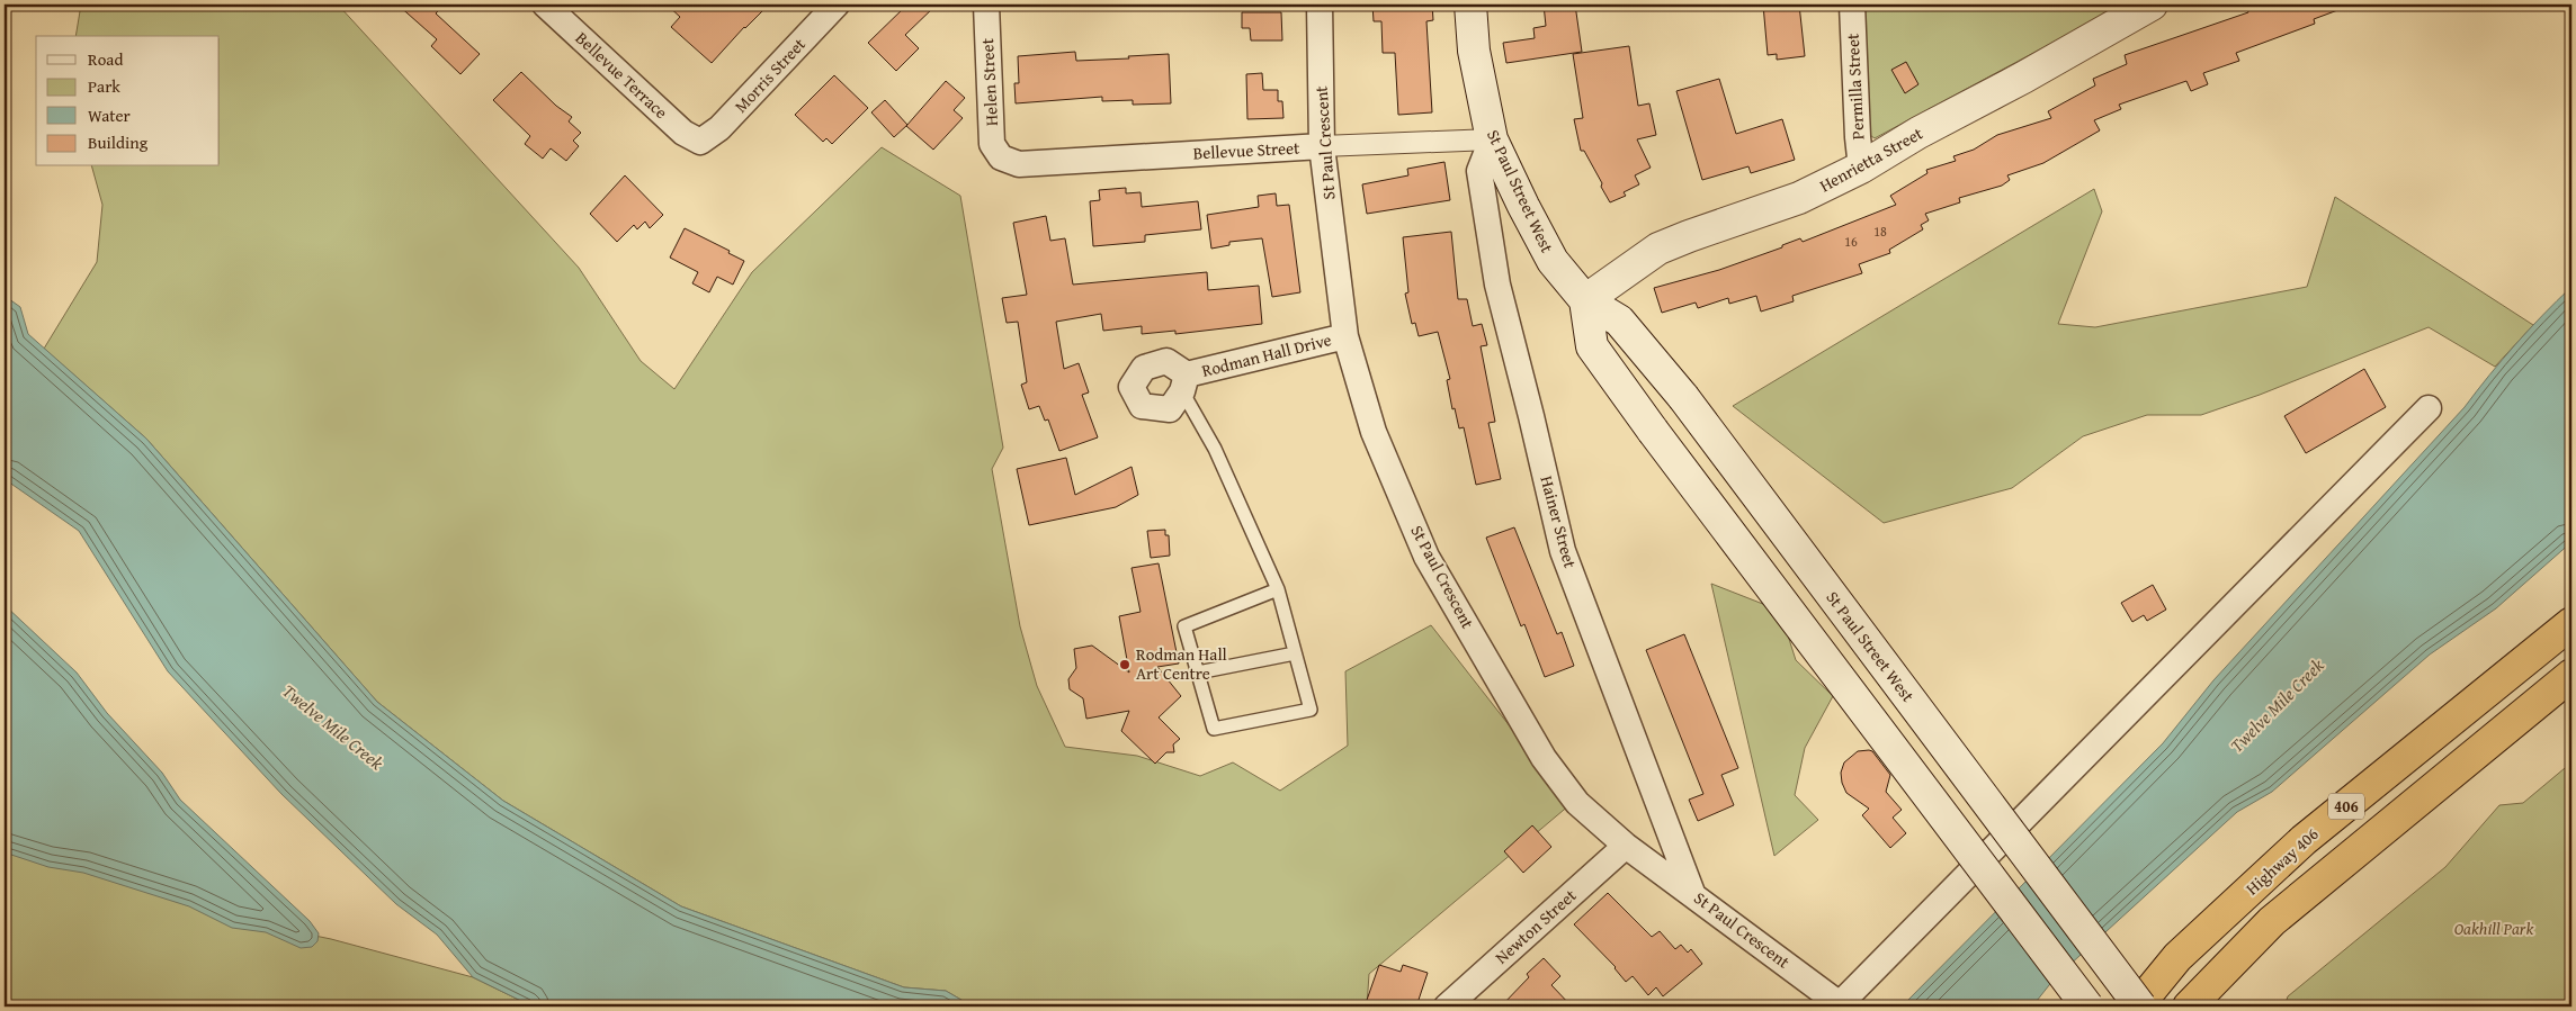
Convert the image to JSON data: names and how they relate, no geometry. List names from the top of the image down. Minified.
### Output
{"streets":{"highway":["406","Highway 406"],"main road":["Henrietta Street","St Paul Street West"],"street":["Bellevue Terrace","Morris Street","Helen Street","Permilla Street","St Paul Crescent","Bellevue Street","Rodman Hall Drive","Hainer Street","Newton Street"]},"crossings":[["Bellevue Terrace","Morris Street"],["Helen Street","Bellevue Street"],["Permilla Street","Henrietta Street"],["St Paul Crescent","Bellevue Street"],["St Paul Crescent","Rodman Hall Drive"],["St Paul Crescent","Hainer Street"],["St Paul Crescent","Newton Street"],["Bellevue Street","St Paul Street West"],["Bellevue Street","Hainer Street"],["Henrietta Street","St Paul Street West"],["St Paul Street West","Hainer Street"],["St Paul Street West","Highway 406"]],"water":["Twelve Mile Creek"],"parks":["Oakhill Park"],"places":["Rodman Hall Art Centre"],"house_numbers":["18","16"],"legend":["Road","Park","Water","Building"]}
